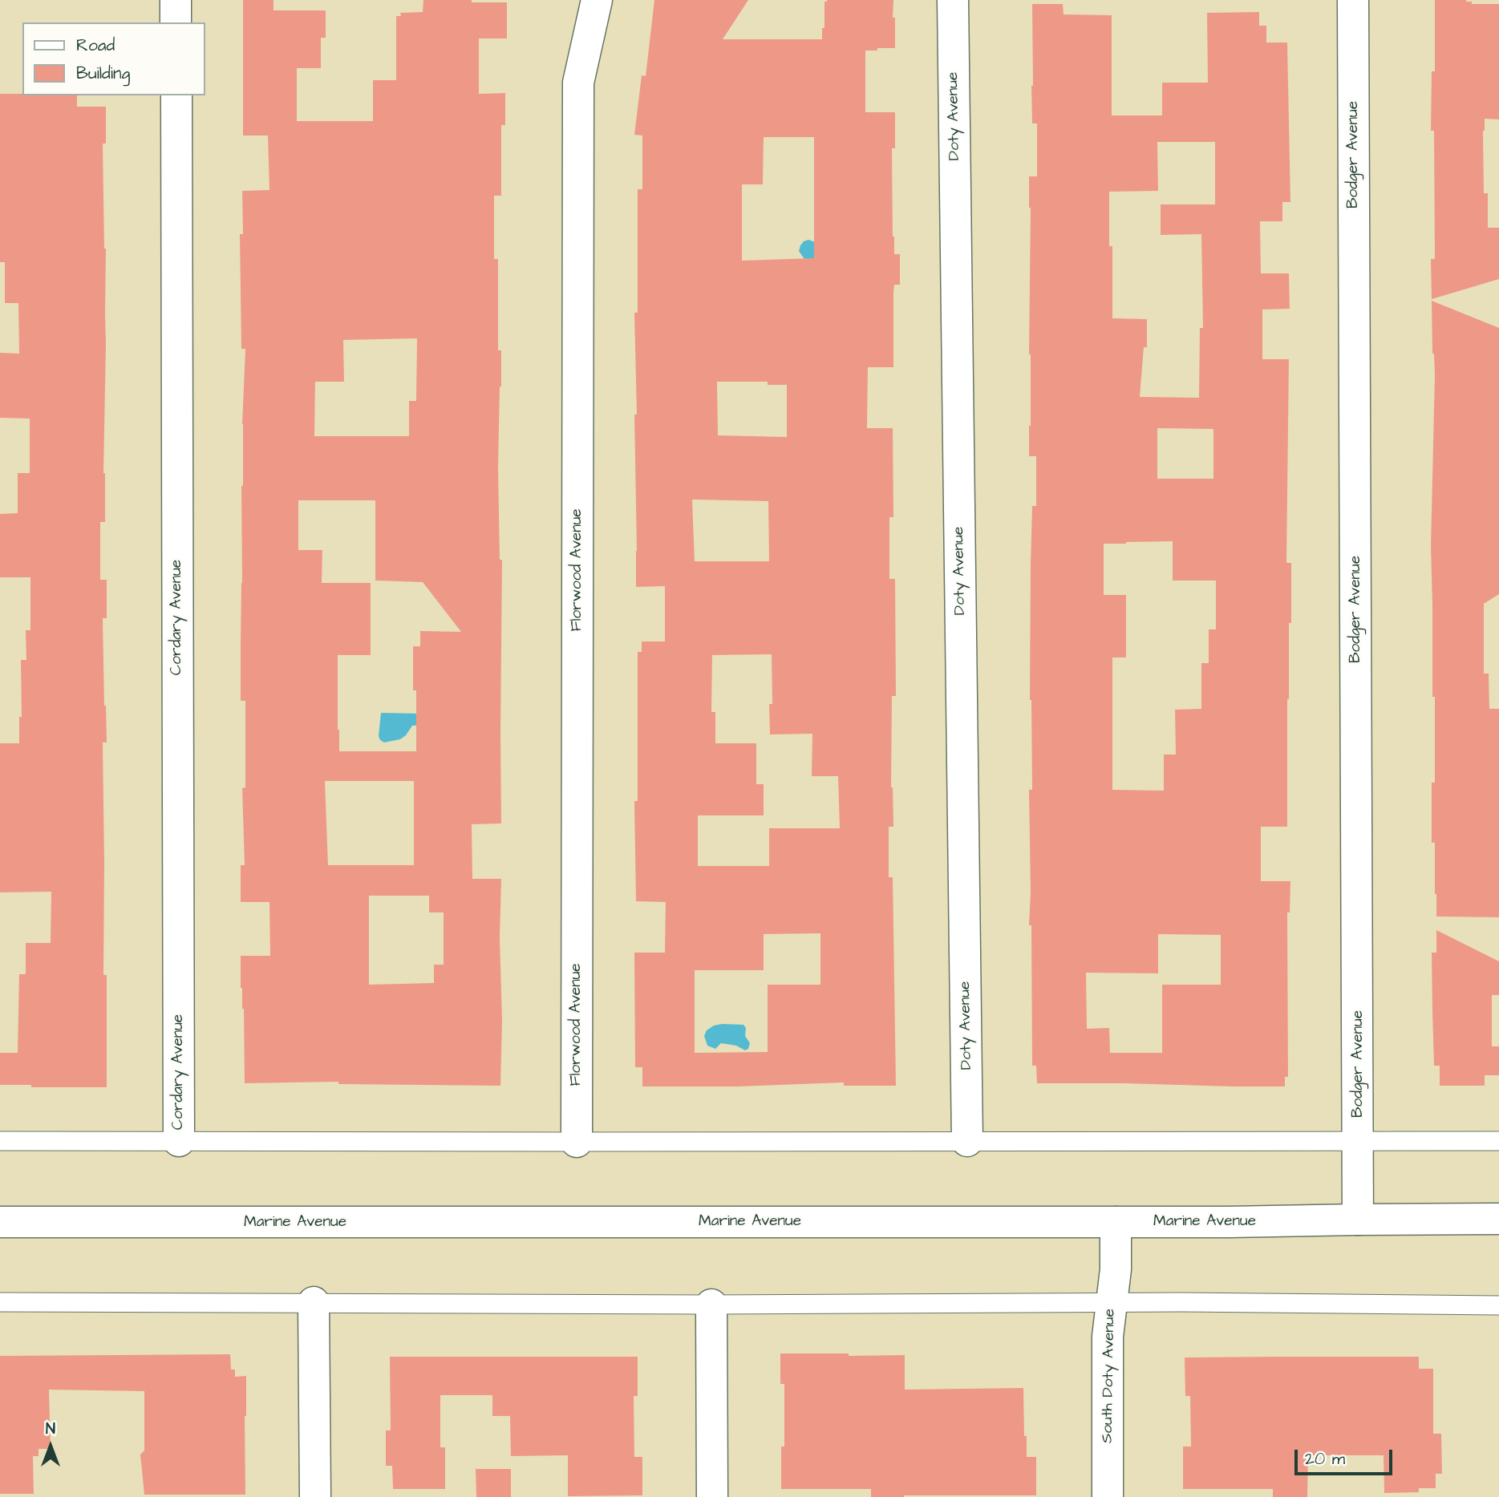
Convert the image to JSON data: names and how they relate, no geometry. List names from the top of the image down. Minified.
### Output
{"streets":{"street":["Doty Avenue","Bodger Avenue","Florwood Avenue","Cordary Avenue","Marine Avenue","South Doty Avenue"]},"crossings":[["Bodger Avenue","Marine Avenue"],["Marine Avenue","South Doty Avenue"]],"legend":["Road","Building"],"scale_bar":"20 m","north":"top"}
